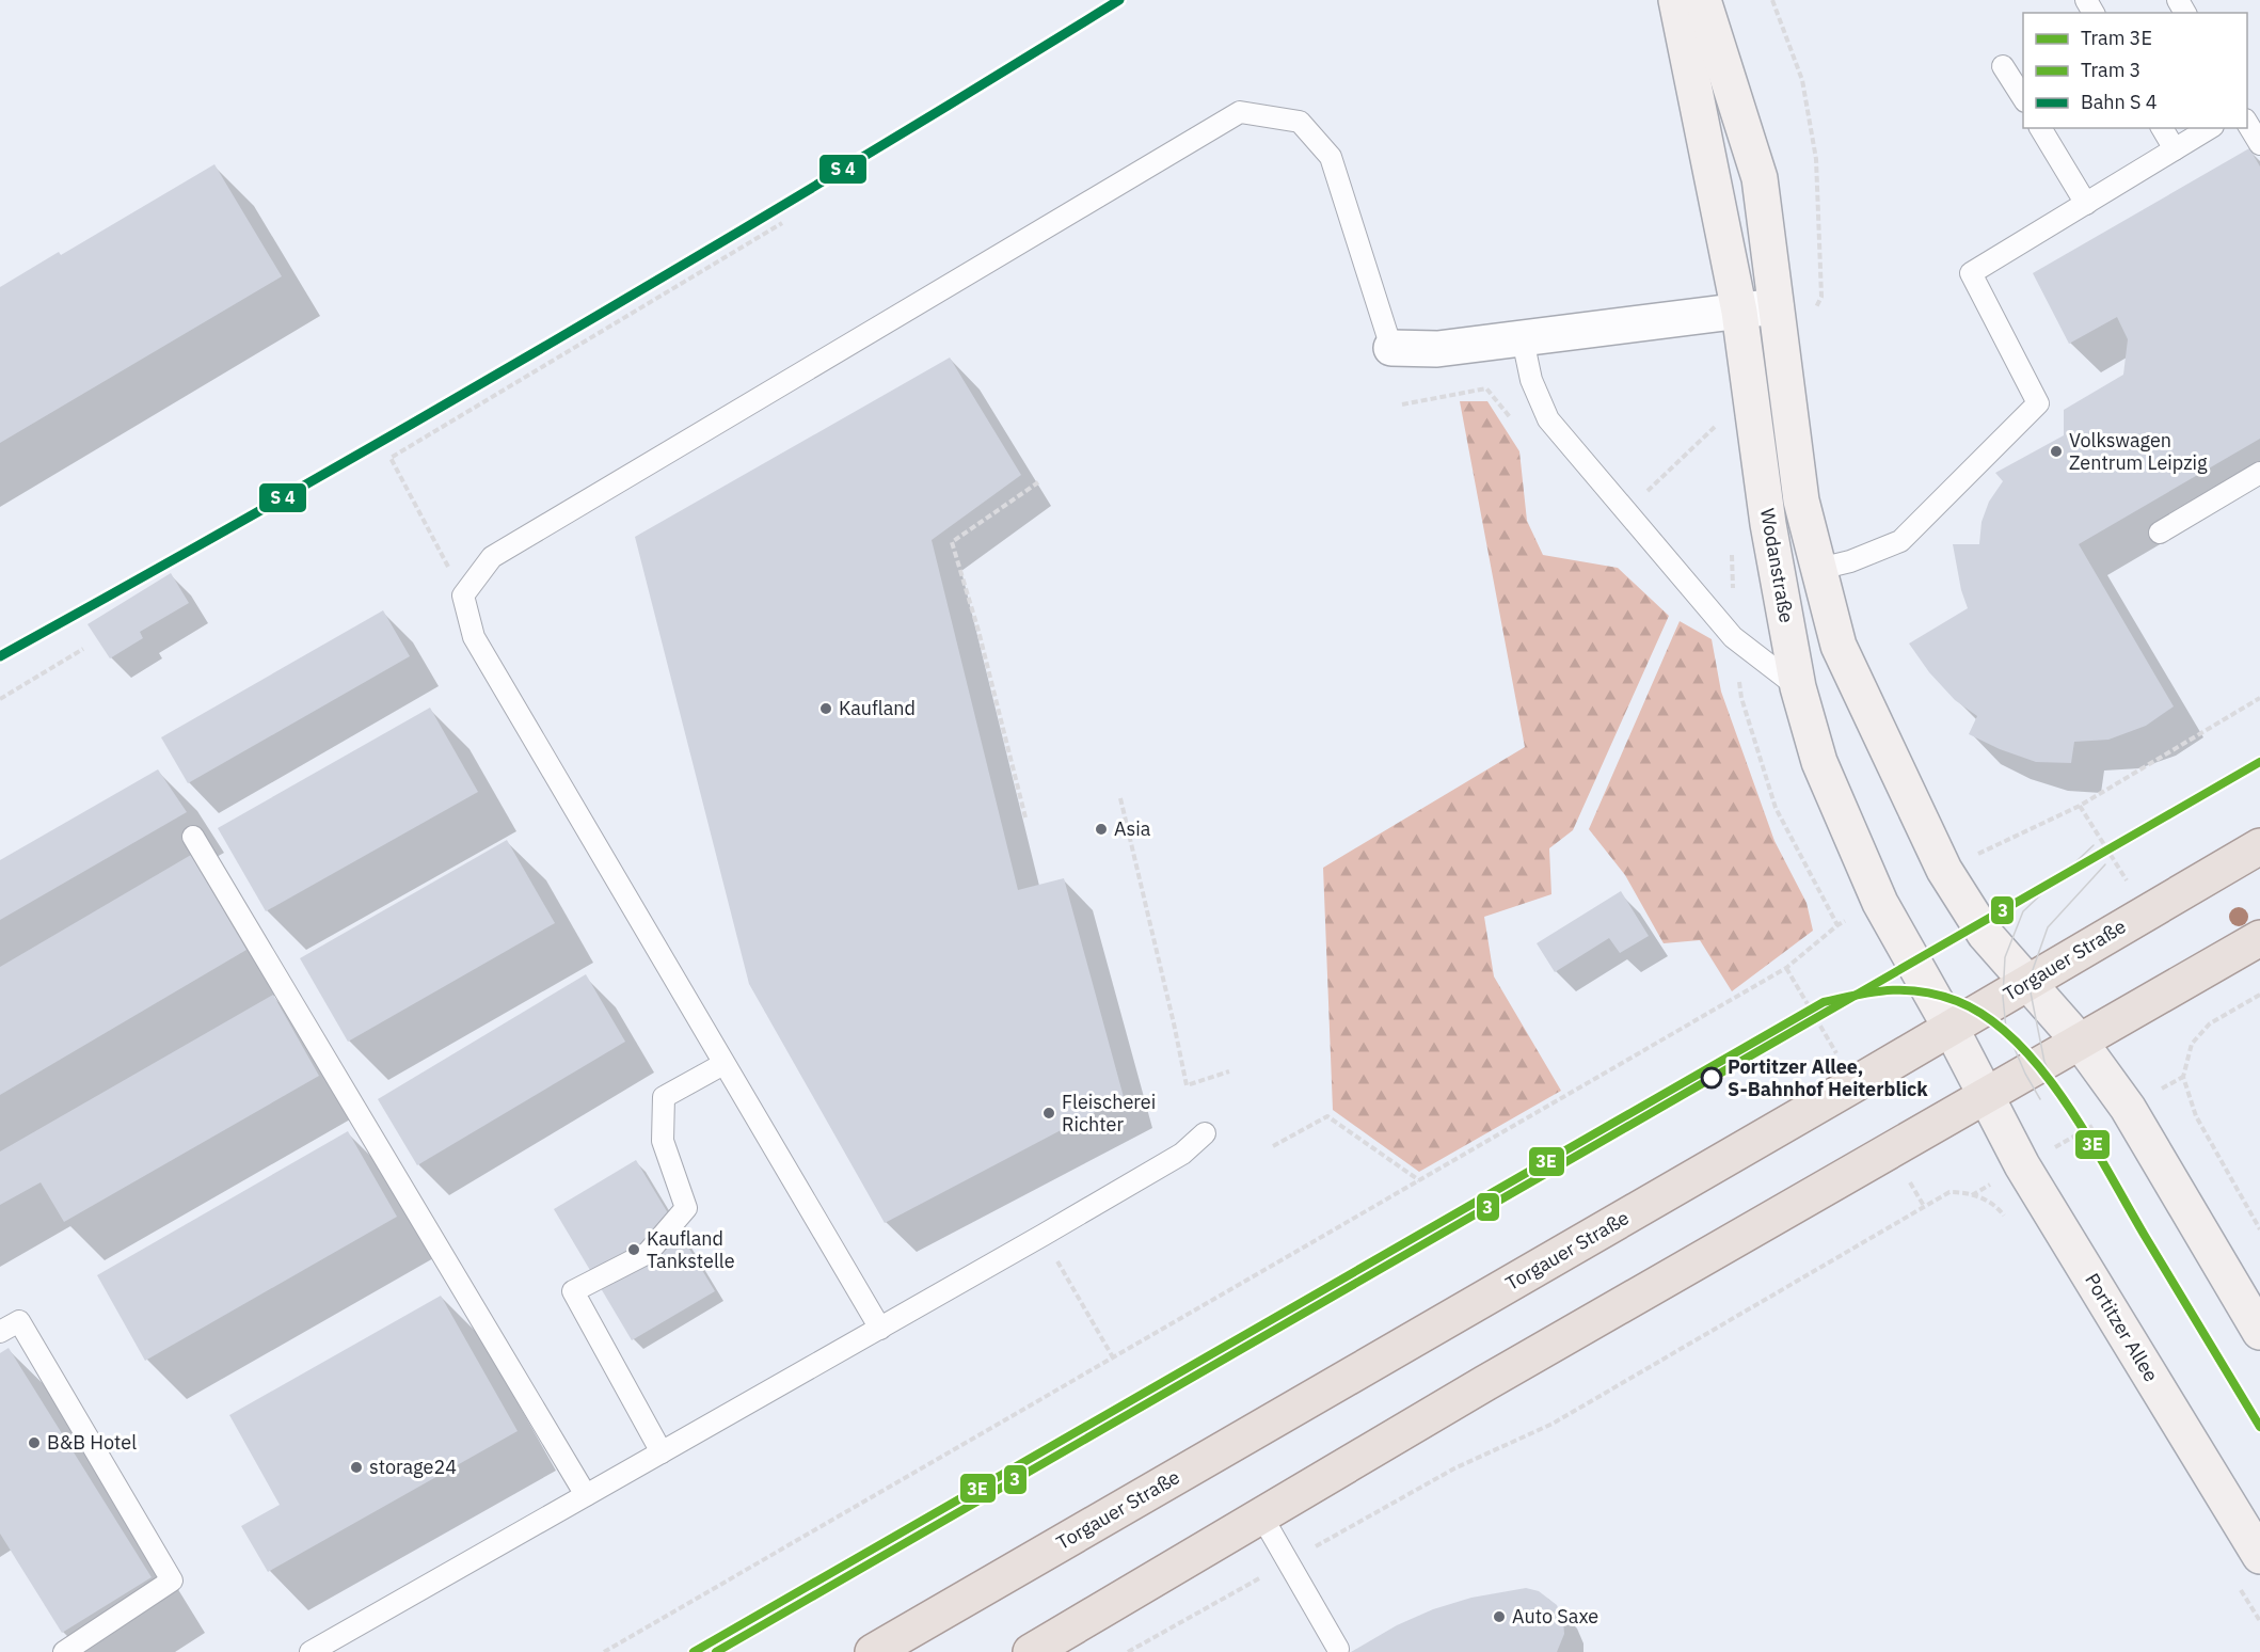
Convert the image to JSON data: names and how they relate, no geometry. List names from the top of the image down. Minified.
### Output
{"streets":{"main road":["Torgauer Straße"],"street":["Wodanstraße","Portitzer Allee"]},"crossings":[["Wodanstraße","Torgauer Straße"],["Wodanstraße","Portitzer Allee"]],"places":["Volkswagen Zentrum Leipzig","Kaufland","Asia","Portitzer Allee, S-Bahnhof Heiterblick","Fleischerei Richter","Kaufland Tankstelle","B&B Hotel","storage24","Auto Saxe"],"lines":["tram line 3","tram line 3E"],"legend":["Tram 3E","Tram 3","Bahn S 4"]}
